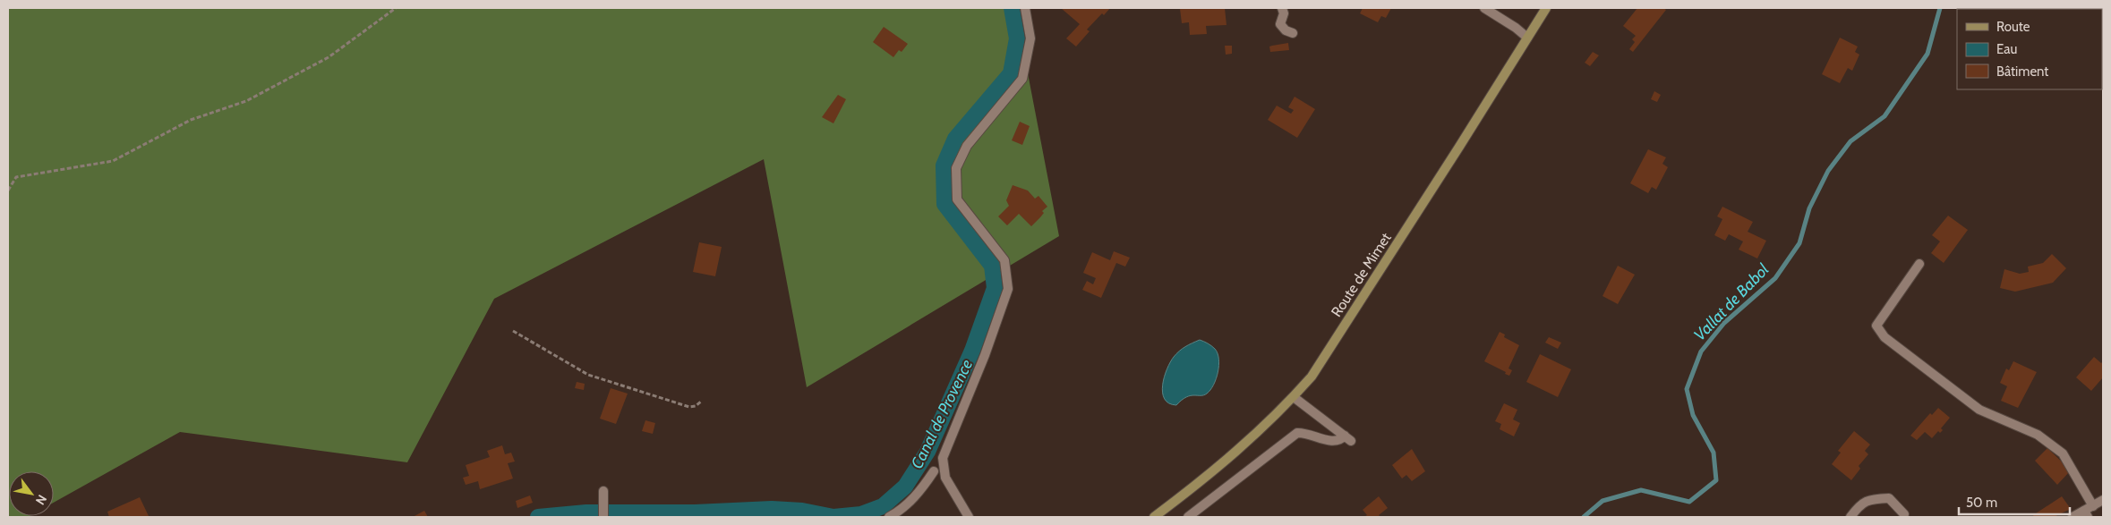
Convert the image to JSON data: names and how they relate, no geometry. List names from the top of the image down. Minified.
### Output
{"streets":{"main road":["Route de Mimet"]},"water":["Vallat de Babol","Canal de Provence"],"legend":["Route","Eau","Bâtiment"],"scale_bar":"50 m","north":"bottom right"}
